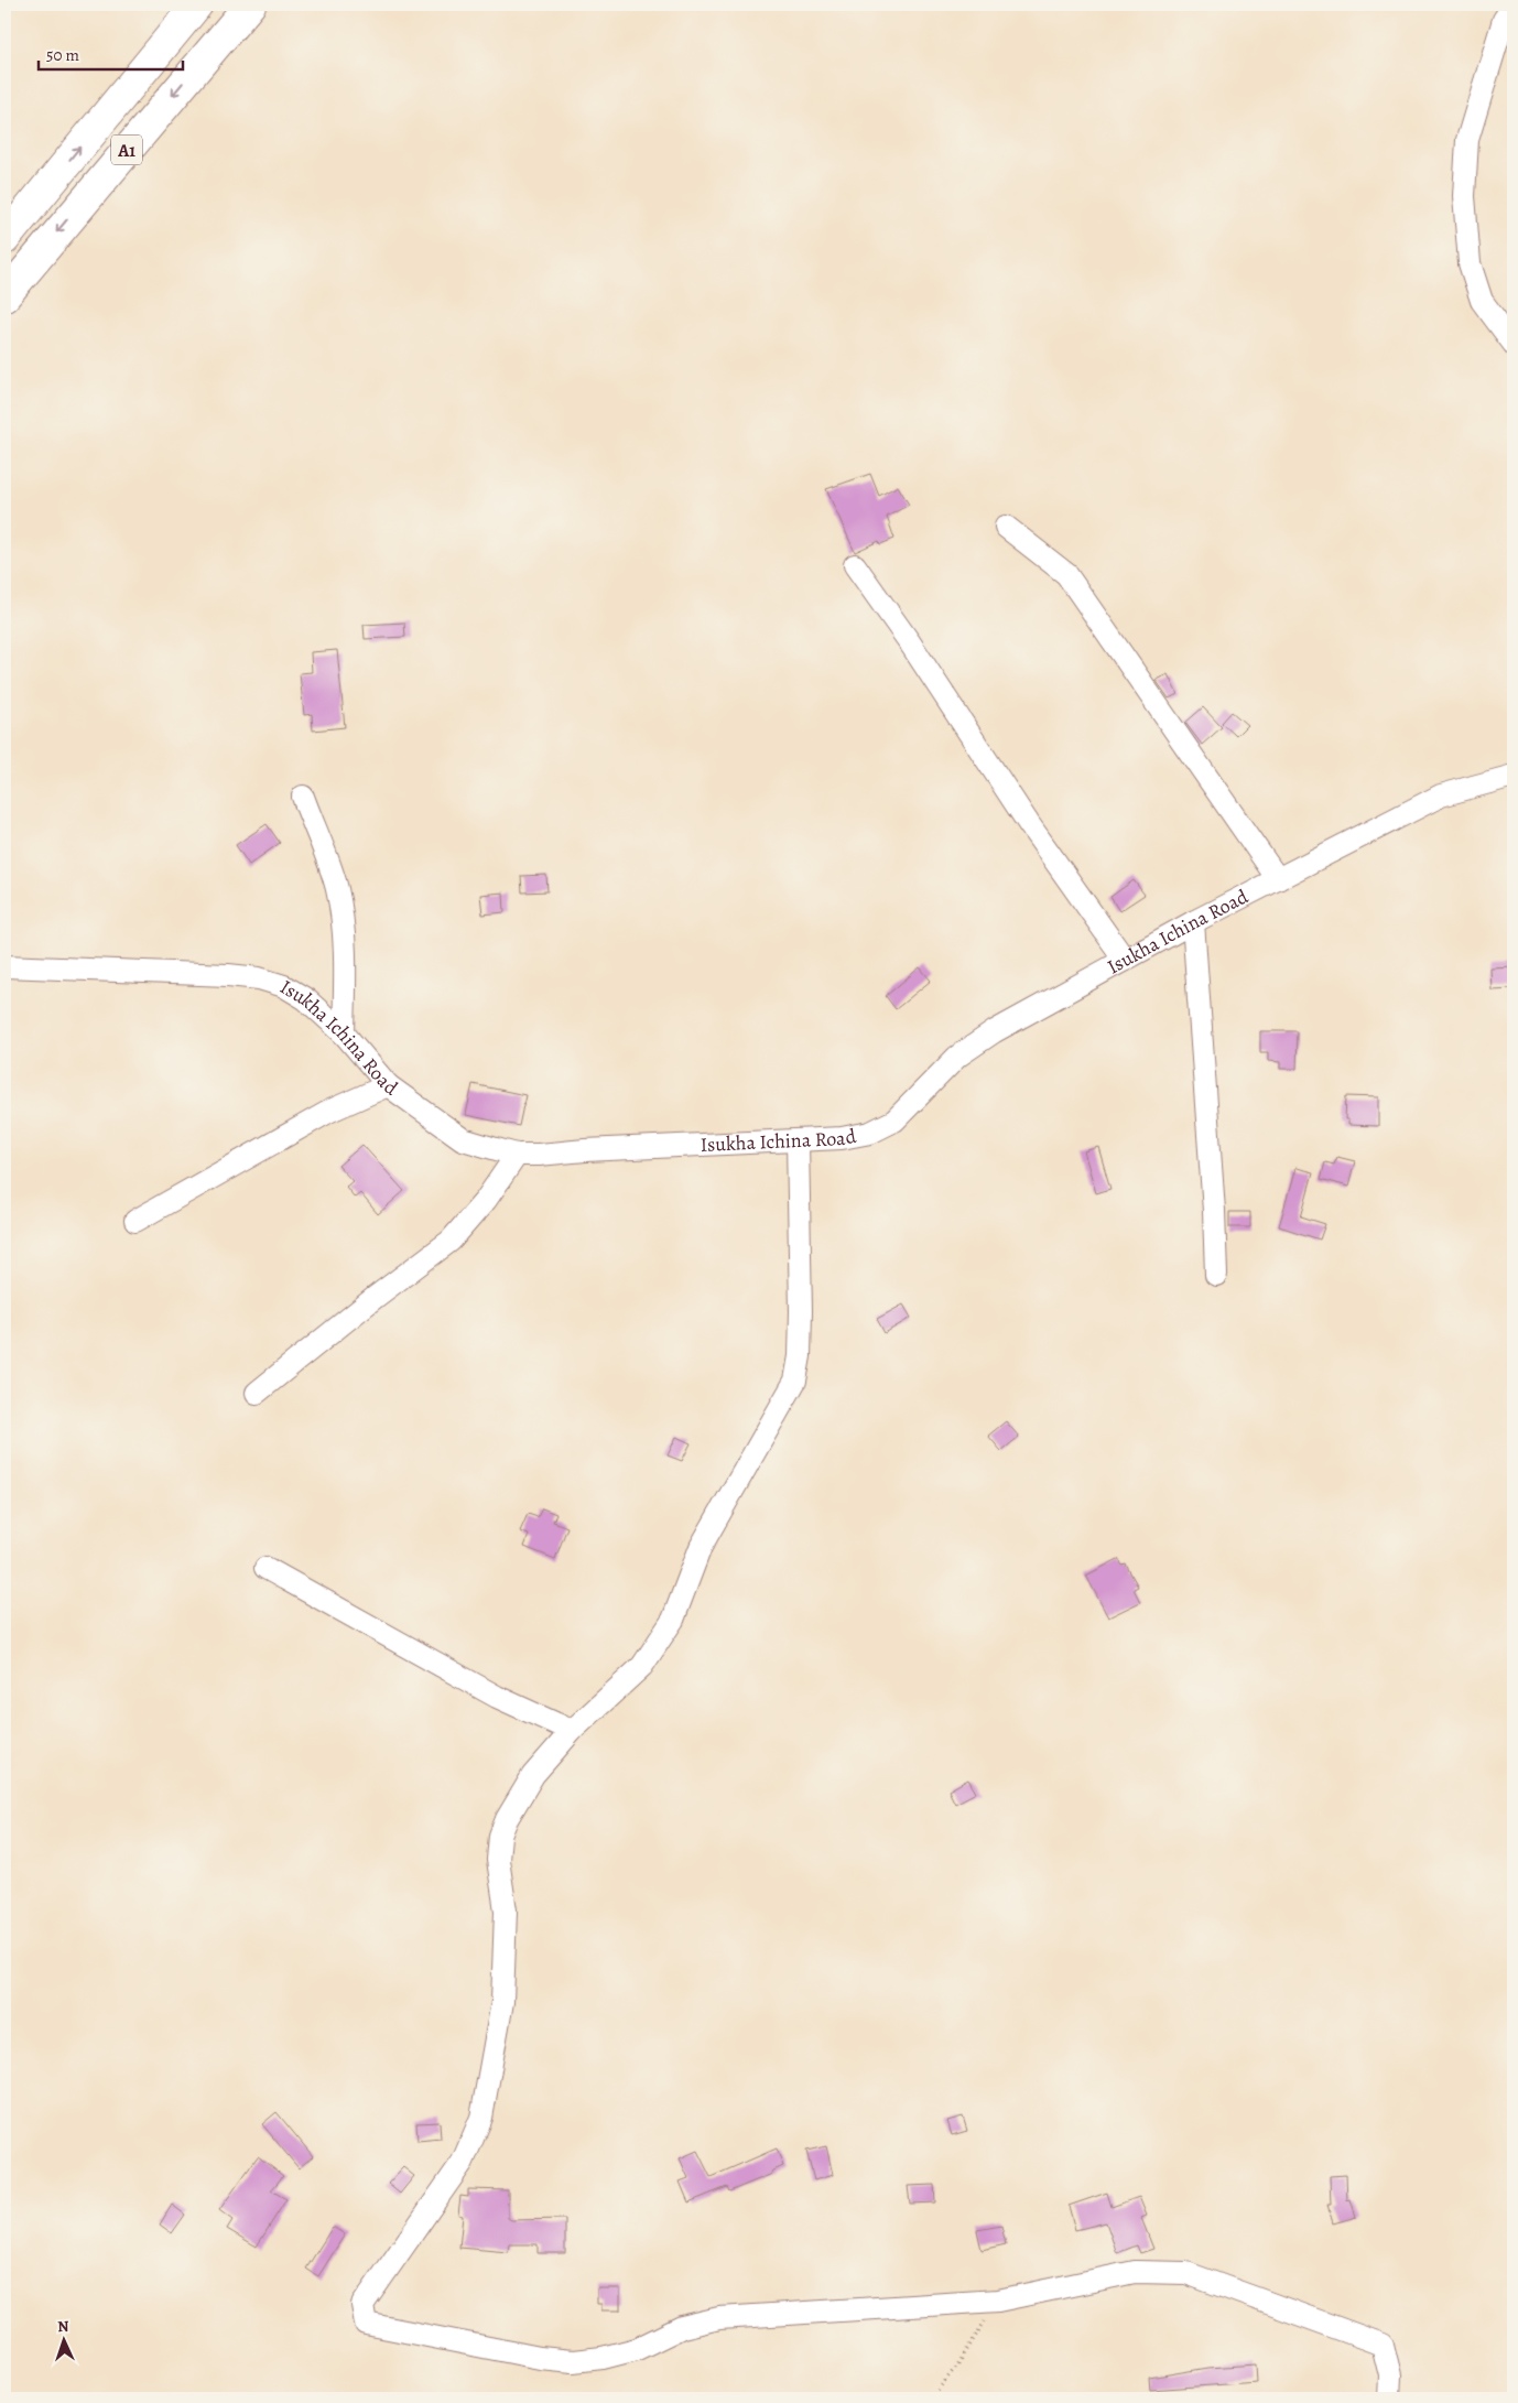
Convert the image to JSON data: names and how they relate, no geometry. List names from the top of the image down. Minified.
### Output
{"streets":{"highway":["A1"],"street":["Isukha Ichina Road"]},"scale_bar":"50 m","north":"top"}
